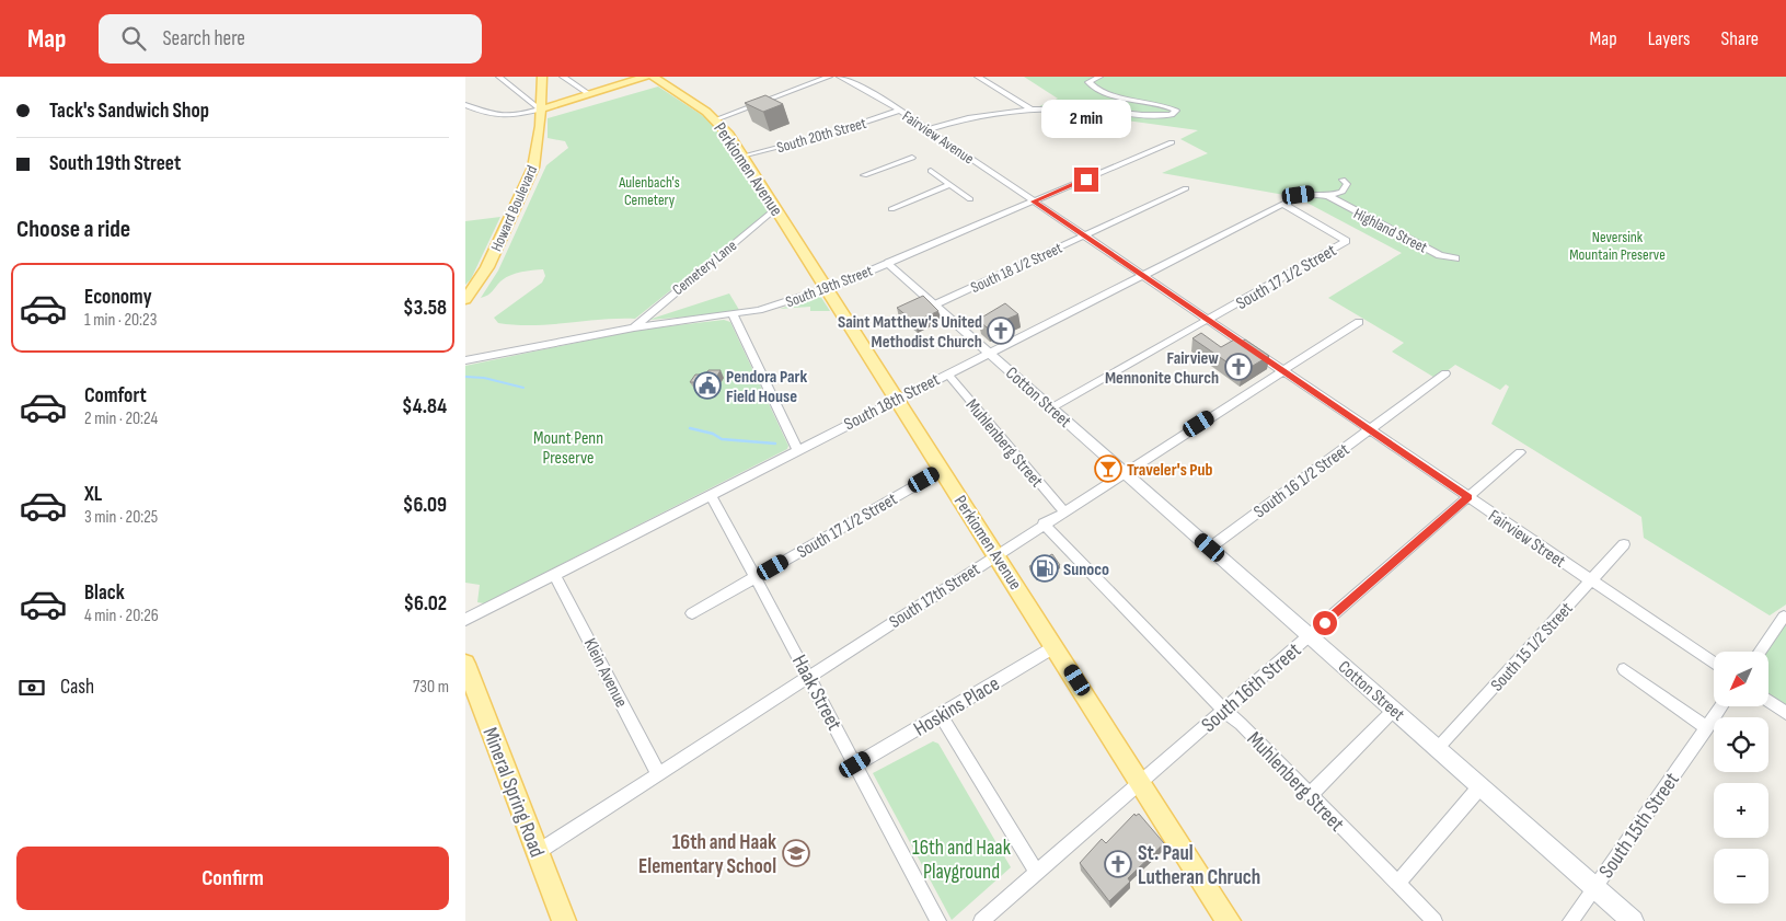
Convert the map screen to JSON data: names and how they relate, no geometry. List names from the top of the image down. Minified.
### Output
{"streets":{"main road":["Perkiomen Avenue","Howard Boulevard","Mineral Spring Road"],"street":["South 20th Street","Fairview Avenue","Highland Street","Cemetery Lane","South 18 1/2 Street","South 17 1/2 Street","South 19th Street","Cotton Street","South 18th Street","Muhlenberg Street","South 16 1/2 Street","Fairview Street","South 17th Street","South 15 1/2 Street","Klein Avenue","South 16th Street","Haak Street","Hoskins Place","South 15th Street"]},"crossings":[["South 20th Street","Fairview Avenue"],["South 20th Street","Perkiomen Avenue"],["Fairview Avenue","South 19th Street"],["Fairview Avenue","Fairview Street"],["Perkiomen Avenue","Cemetery Lane"],["Perkiomen Avenue","South 17 1/2 Street"],["Perkiomen Avenue","South 19th Street"],["Perkiomen Avenue","South 18th Street"],["Perkiomen Avenue","South 17th Street"],["Perkiomen Avenue","South 16th Street"],["Perkiomen Avenue","Hoskins Place"],["Highland Street","South 17 1/2 Street"],["Highland Street","South 18th Street"],["Cemetery Lane","South 19th Street"],["South 18 1/2 Street","Cotton Street"],["South 18 1/2 Street","Fairview Street"],["South 17 1/2 Street","Cotton Street"],["South 17 1/2 Street","Fairview Street"],["South 17 1/2 Street","Haak Street"],["South 19th Street","Cotton Street"],["South 19th Street","Fairview Street"],["Cotton Street","South 18th Street"],["Cotton Street","South 16 1/2 Street"],["Cotton Street","South 17th Street"],["Cotton Street","South 15 1/2 Street"],["Cotton Street","South 16th Street"],["Cotton Street","South 15th Street"],["South 18th Street","Muhlenberg Street"],["South 18th Street","Fairview Street"],["South 18th Street","Klein Avenue"],["South 18th Street","Haak Street"],["Muhlenberg Street","South 17th Street"],["Muhlenberg Street","South 16th Street"],["South 16 1/2 Street","Fairview Street"],["Fairview Street","South 17th Street"],["Fairview Street","South 15 1/2 Street"],["Fairview Street","South 16th Street"],["South 17th Street","Klein Avenue"],["South 17th Street","Haak Street"],["South 17th Street","Mineral Spring Road"],["Haak Street","Hoskins Place"]],"parks":["Aulenbach's Cemetery","Neversink Mountain Preserve","Mount Penn Preserve","16th and Haak Playground"],"places":{"church":["Saint Matthew's United Methodist Church","Fairview Mennonite Church","St. Paul Lutheran Chruch"],"public building":["Pendora Park Field House"],"bar":["Traveler's Pub"],"fuel station":["Sunoco"],"school or university":["16th and Haak Elementary School"]},"north":"bottom left","page":{"header":"Map","search":"Search here","nav":["Map","Layers","Share"],"banner":["Tack's Sandwich Shop","South 19th Street"],"bubble":"2 min","heading":"Choose a ride","list":[{"name":"Economy","note":"1 min · 20:23","value":"$3.58"},{"name":"Comfort","note":"2 min · 20:24","value":"$4.84"},{"name":"XL","note":"3 min · 20:25","value":"$6.09"},{"name":"Black","note":"4 min · 20:26","value":"$6.02"}],"map_buttons":["+","−"],"pay":["Cash","730 m"],"buttons":"Confirm"}}
